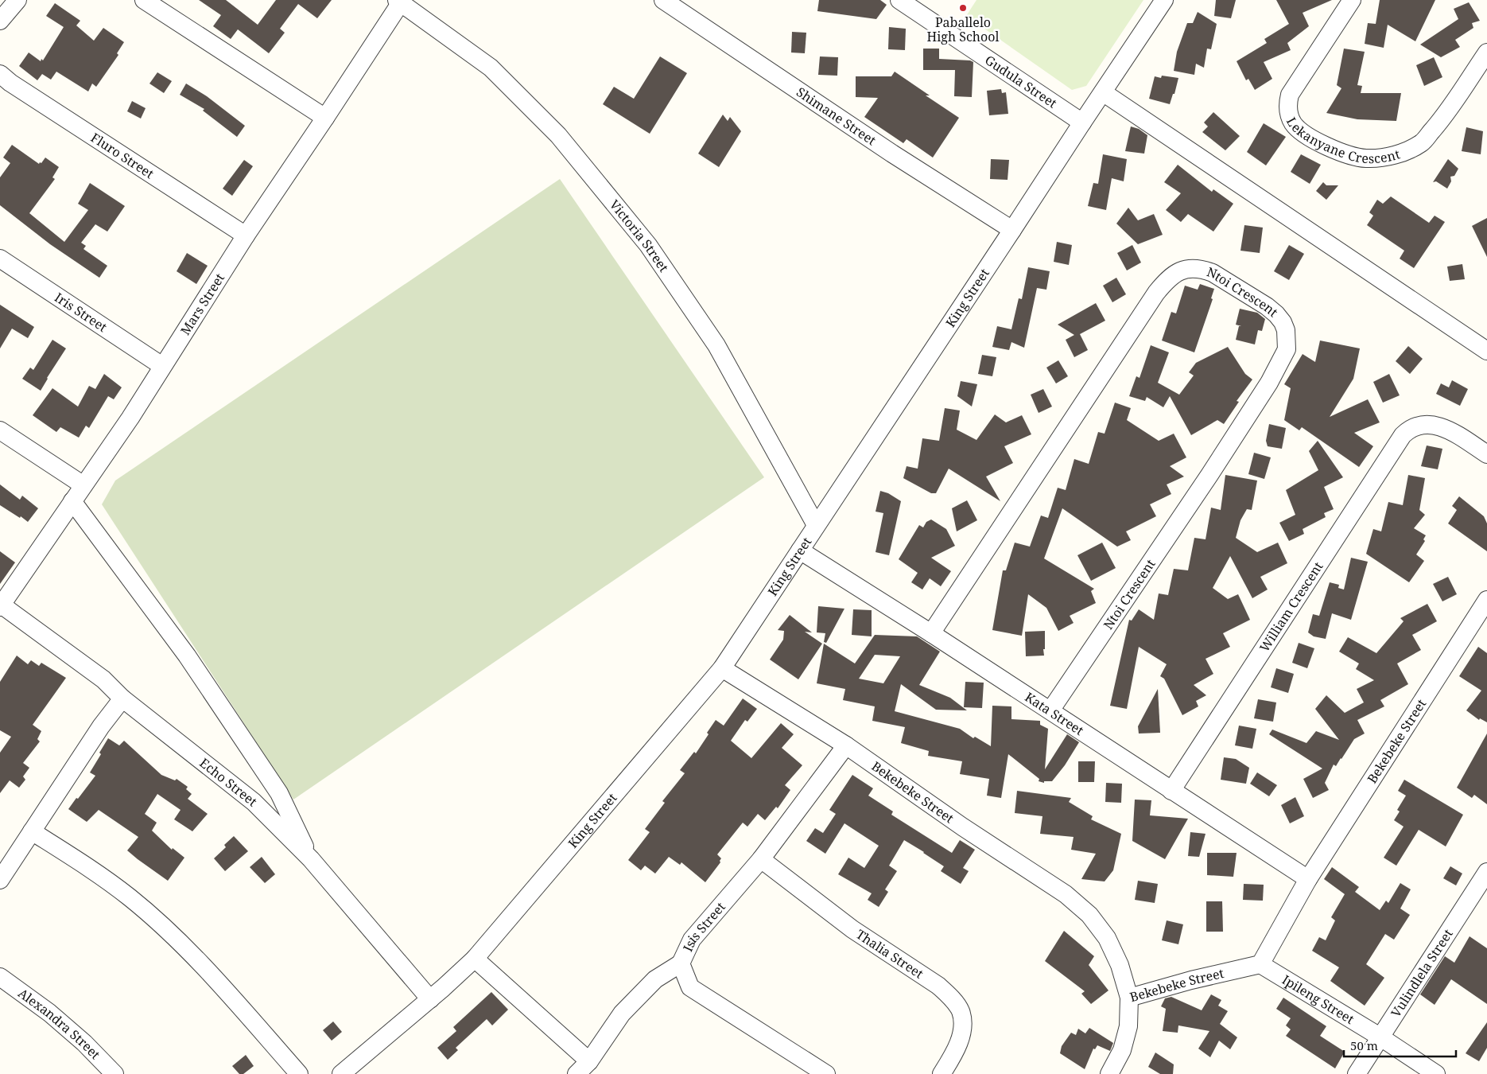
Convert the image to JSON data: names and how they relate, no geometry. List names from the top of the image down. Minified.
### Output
{"streets":{"street":["Gudula Street","Shimane Street","Lekanyane Crescent","Fluro Street","Victoria Street","Ntoi Crescent","King Street","Mars Street","Iris Street","William Crescent","Kata Street","Bekebeke Street","Echo Street","Isis Street","Thalia Street","Vulindlela Street","Ipileng Street","Alexandra Street"]},"crossings":[["Gudula Street","King Street"],["Shimane Street","King Street"],["Fluro Street","Mars Street"],["Victoria Street","King Street"],["Victoria Street","Mars Street"],["Ntoi Crescent","Kata Street"],["King Street","Kata Street"],["King Street","Bekebeke Street"],["King Street","Echo Street"],["Mars Street","Iris Street"],["Mars Street","Echo Street"],["William Crescent","Kata Street"],["Kata Street","Bekebeke Street"],["Bekebeke Street","Isis Street"],["Bekebeke Street","Ipileng Street"],["Isis Street","Thalia Street"],["Vulindlela Street","Ipileng Street"]],"places":["Paballelo High School"],"scale_bar":"50 m"}
